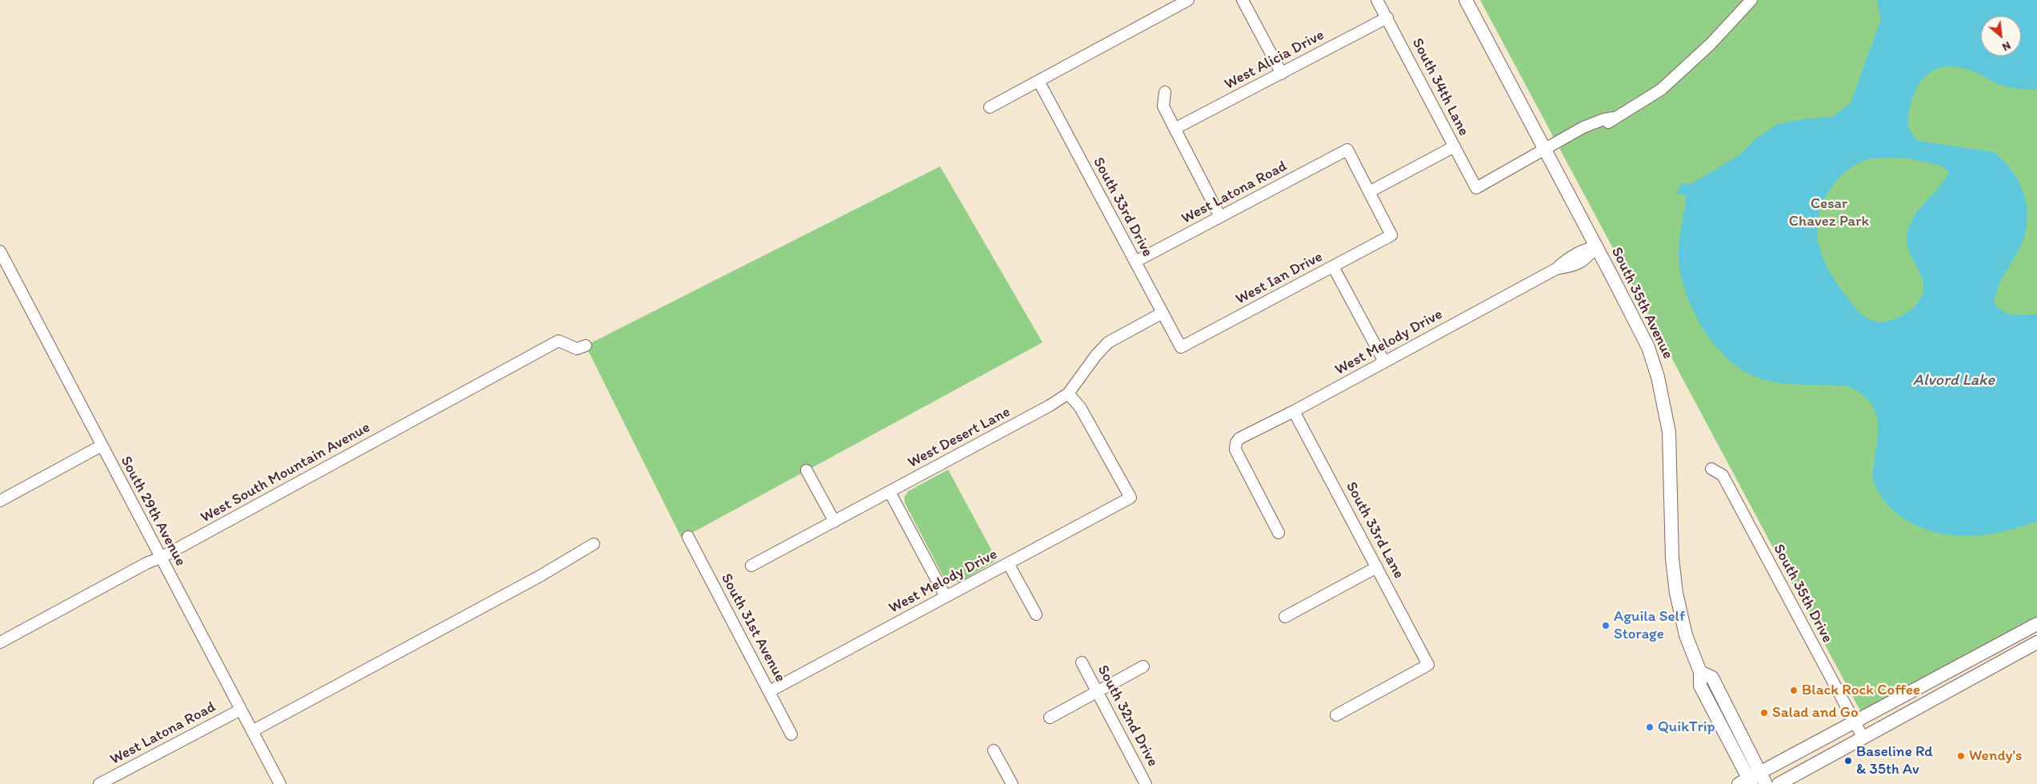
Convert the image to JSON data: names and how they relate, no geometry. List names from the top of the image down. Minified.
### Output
{"streets":{"main road":["South 35th Avenue"],"street":["West Alicia Drive","South 34th Lane","West Latona Road","South 33rd Drive","West Ian Drive","West Melody Drive","West Desert Lane","West South Mountain Avenue","South 29th Avenue","South 33rd Lane","South 35th Drive","South 31st Avenue","South 32nd Drive"]},"crossings":[["West Alicia Drive","South 34th Lane"],["South 34th Lane","South 35th Avenue"],["West Latona Road","South 33rd Drive"],["West Latona Road","West Ian Drive"],["West Latona Road","South 29th Avenue"],["South 33rd Drive","West Ian Drive"],["South 33rd Drive","West Desert Lane"],["South 35th Avenue","West Melody Drive"],["West Melody Drive","West Desert Lane"],["West Melody Drive","South 33rd Lane"],["West Melody Drive","South 31st Avenue"],["West South Mountain Avenue","South 29th Avenue"]],"water":["Alvord Lake"],"parks":["Cesar Chavez Park"],"places":["Aguila Self Storage","Black Rock Coffee","Salad and Go","QuikTrip","Wendy's","Baseline Rd & 35th Av"],"north":"bottom right"}
